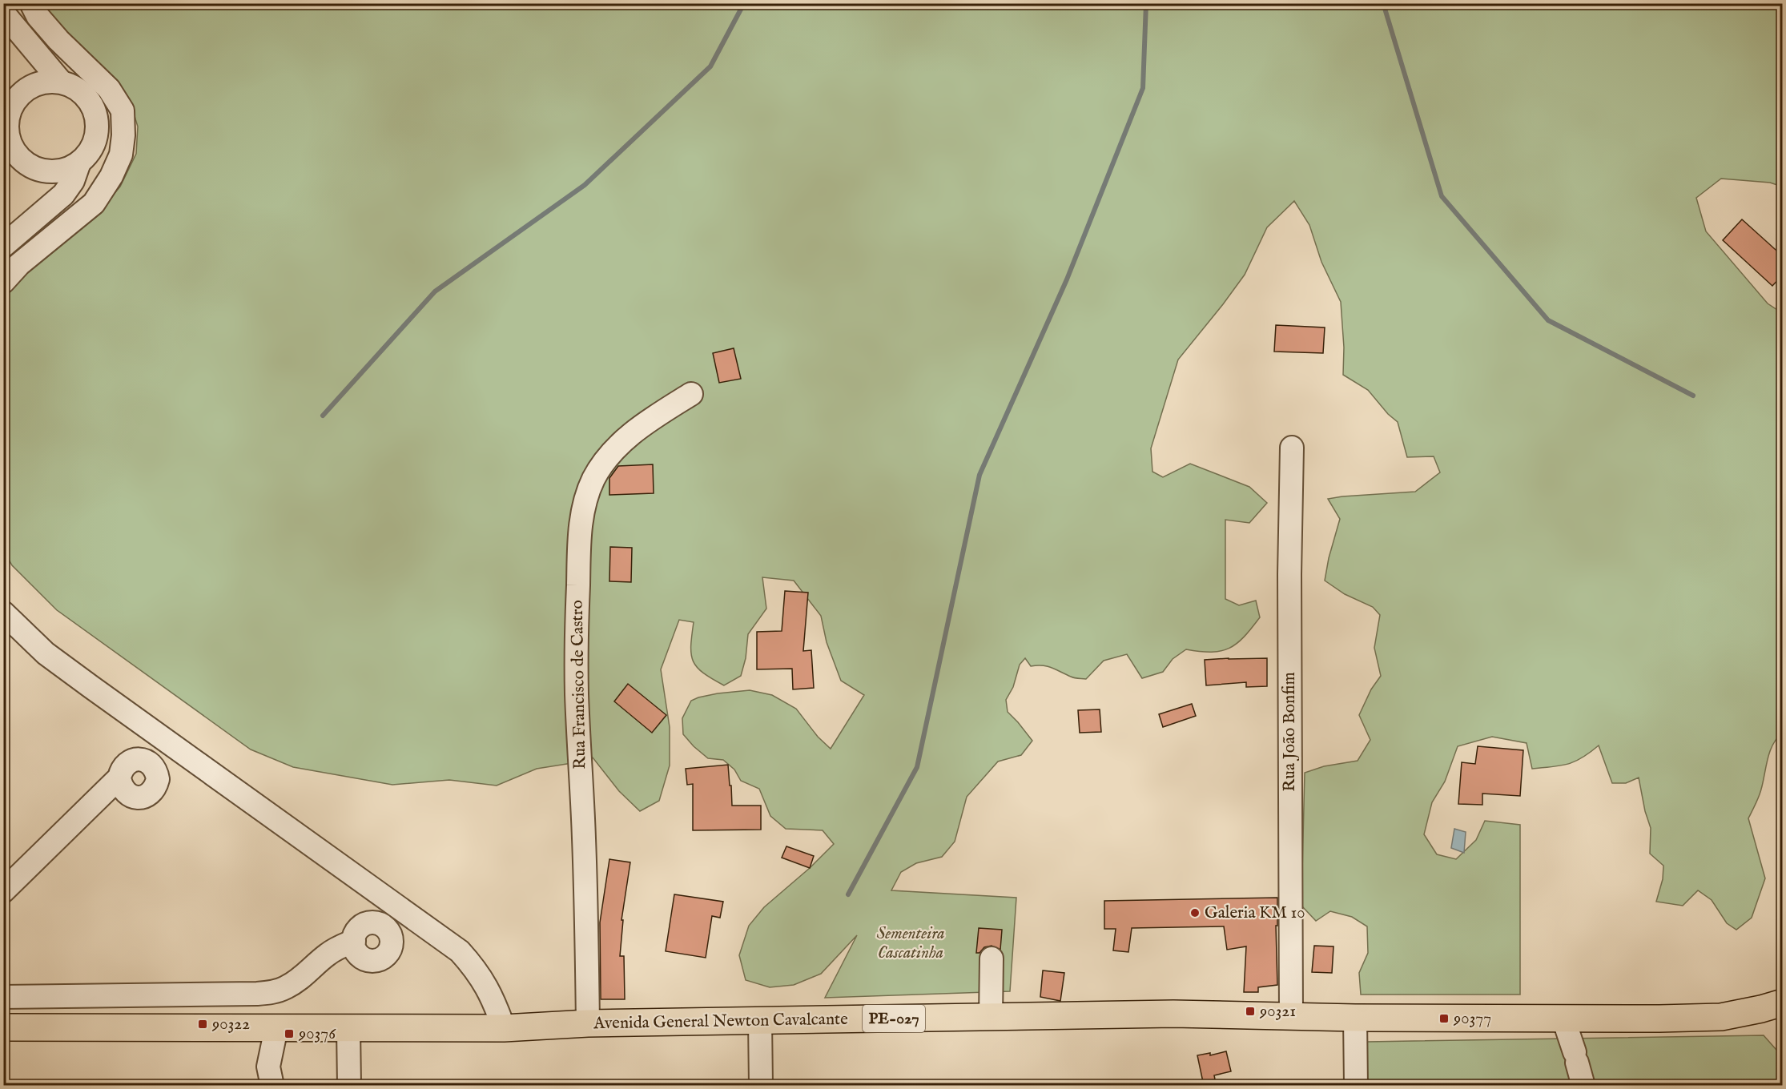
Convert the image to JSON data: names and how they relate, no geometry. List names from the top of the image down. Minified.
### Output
{"streets":{"main road":["PE-027","Avenida General Newton Cavalcante"],"street":["Rua Francisco de Castro","Rua João Bonfim"]},"crossings":[["Rua Francisco de Castro","Avenida General Newton Cavalcante"],["Rua João Bonfim","Avenida General Newton Cavalcante"]],"parks":["Sementeira Cascatinha"],"places":{"other":["Galeria KM 10"],"transit":["90321","90377","90322","90376"]}}
